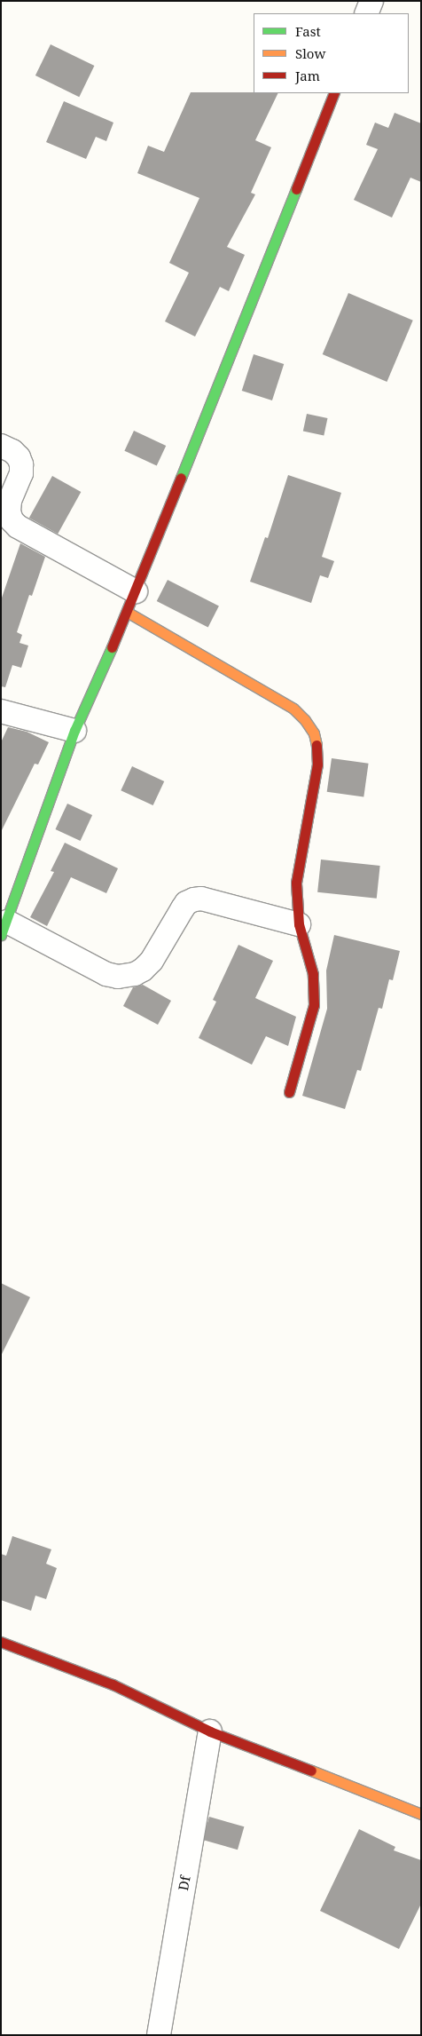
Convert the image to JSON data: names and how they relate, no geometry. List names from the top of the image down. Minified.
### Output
{"streets":{"street":["Df"]},"legend":["Fast","Slow","Jam"]}
